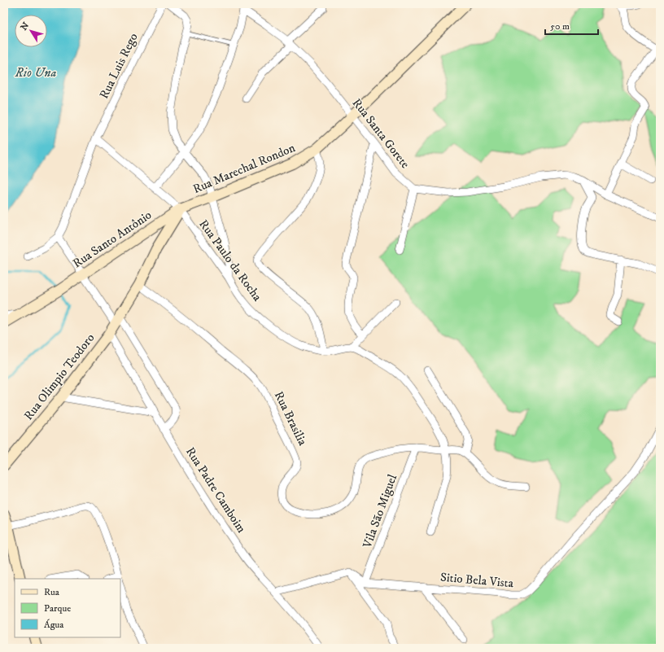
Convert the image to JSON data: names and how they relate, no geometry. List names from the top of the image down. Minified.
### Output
{"streets":{"street":["Rua Luis Rego","Rua Santa Gorete","Rua Marechal Rondon","Rua Santo Antônio","Rua Paulo da Rocha","Rua Olimpio Teodoro","Rua Brasilia","Rua Padre Camboim","Vila São Miguel","Sitio Bela Vista"]},"crossings":[["Rua Luis Rego","Rua Paulo da Rocha"],["Rua Santa Gorete","Rua Marechal Rondon"],["Rua Marechal Rondon","Rua Santo Antônio"],["Rua Marechal Rondon","Rua Paulo da Rocha"],["Rua Marechal Rondon","Rua Olimpio Teodoro"],["Rua Santo Antônio","Rua Paulo da Rocha"],["Rua Santo Antônio","Rua Olimpio Teodoro"],["Rua Paulo da Rocha","Rua Olimpio Teodoro"],["Rua Olimpio Teodoro","Rua Brasilia"],["Rua Olimpio Teodoro","Rua Padre Camboim"],["Rua Brasilia","Vila São Miguel"],["Vila São Miguel","Sitio Bela Vista"]],"water":["Rio Una"],"legend":["Rua","Parque","Água"],"scale_bar":"50 m","north":"top left"}
